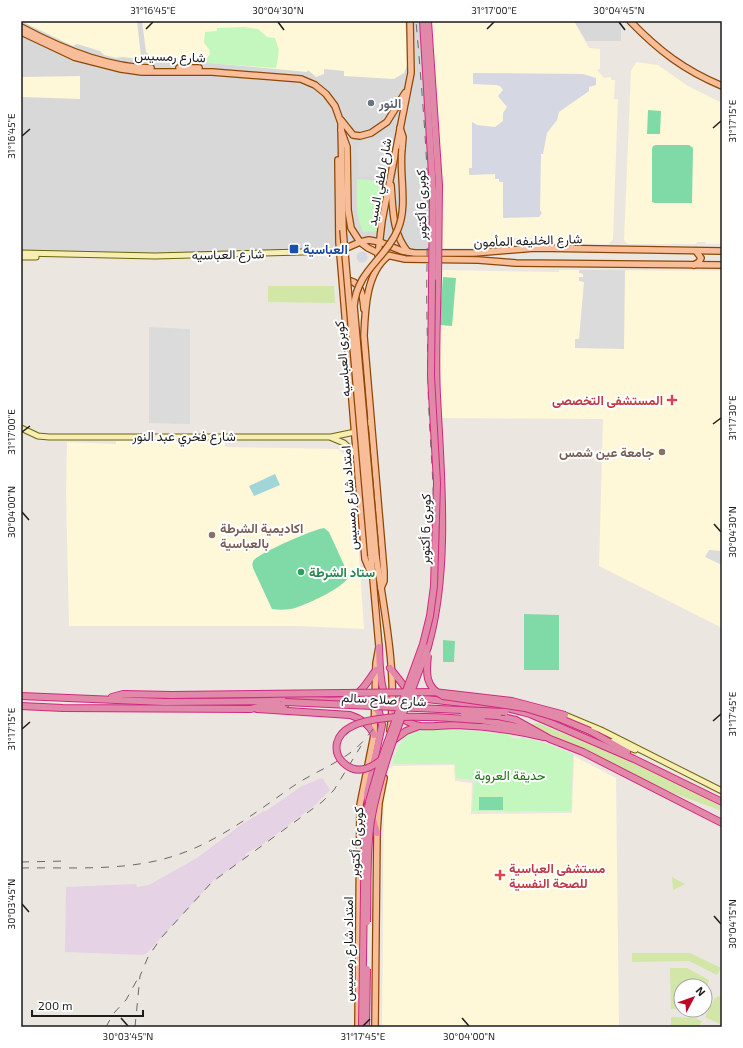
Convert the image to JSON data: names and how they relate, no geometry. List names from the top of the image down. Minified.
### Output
{"streets":{"highway":["كوبرى 6 أكتوبر","شارع صلاح سالم"],"main road":["شارع رمسيس","شارع لطفي السيد","شارع الخليفه المأمون","شارع العباسيه","كوبرى العباسيه","شارع فخري عبد النور","امتداد شارع رمسيس"]},"crossings":[["شارع رمسيس","شارع لطفي السيد"],["شارع رمسيس","شارع الخليفه المأمون"],["شارع رمسيس","شارع العباسيه"],["شارع رمسيس","كوبرى العباسيه"],["شارع رمسيس","امتداد شارع رمسيس"],["شارع لطفي السيد","شارع الخليفه المأمون"],["شارع لطفي السيد","كوبرى العباسيه"],["شارع لطفي السيد","امتداد شارع رمسيس"],["شارع الخليفه المأمون","شارع العباسيه"],["شارع الخليفه المأمون","امتداد شارع رمسيس"],["شارع العباسيه","امتداد شارع رمسيس"],["كوبرى العباسيه","امتداد شارع رمسيس"],["شارع فخري عبد النور","امتداد شارع رمسيس"]],"parks":["حديقة العروبة"],"places":{"other":["النور","جامعة عين شمس","اكاديمية الشرطة بالعباسية","ستاد الشرطة"],"transit":["العباسية"],"health":["المستشفى التخصصى","مستشفى العباسية للصحة النفسية"]},"scale_bar":"200 m","north":"top right","coordinates":["31°16'45\"E","30°04'30\"N","31°17'00\"E","30°04'45\"N","31°17'15\"E","31°17'30\"E","30°04'00\"N","31°17'45\"E","30°03'45\"N","30°04'15\"N"]}
